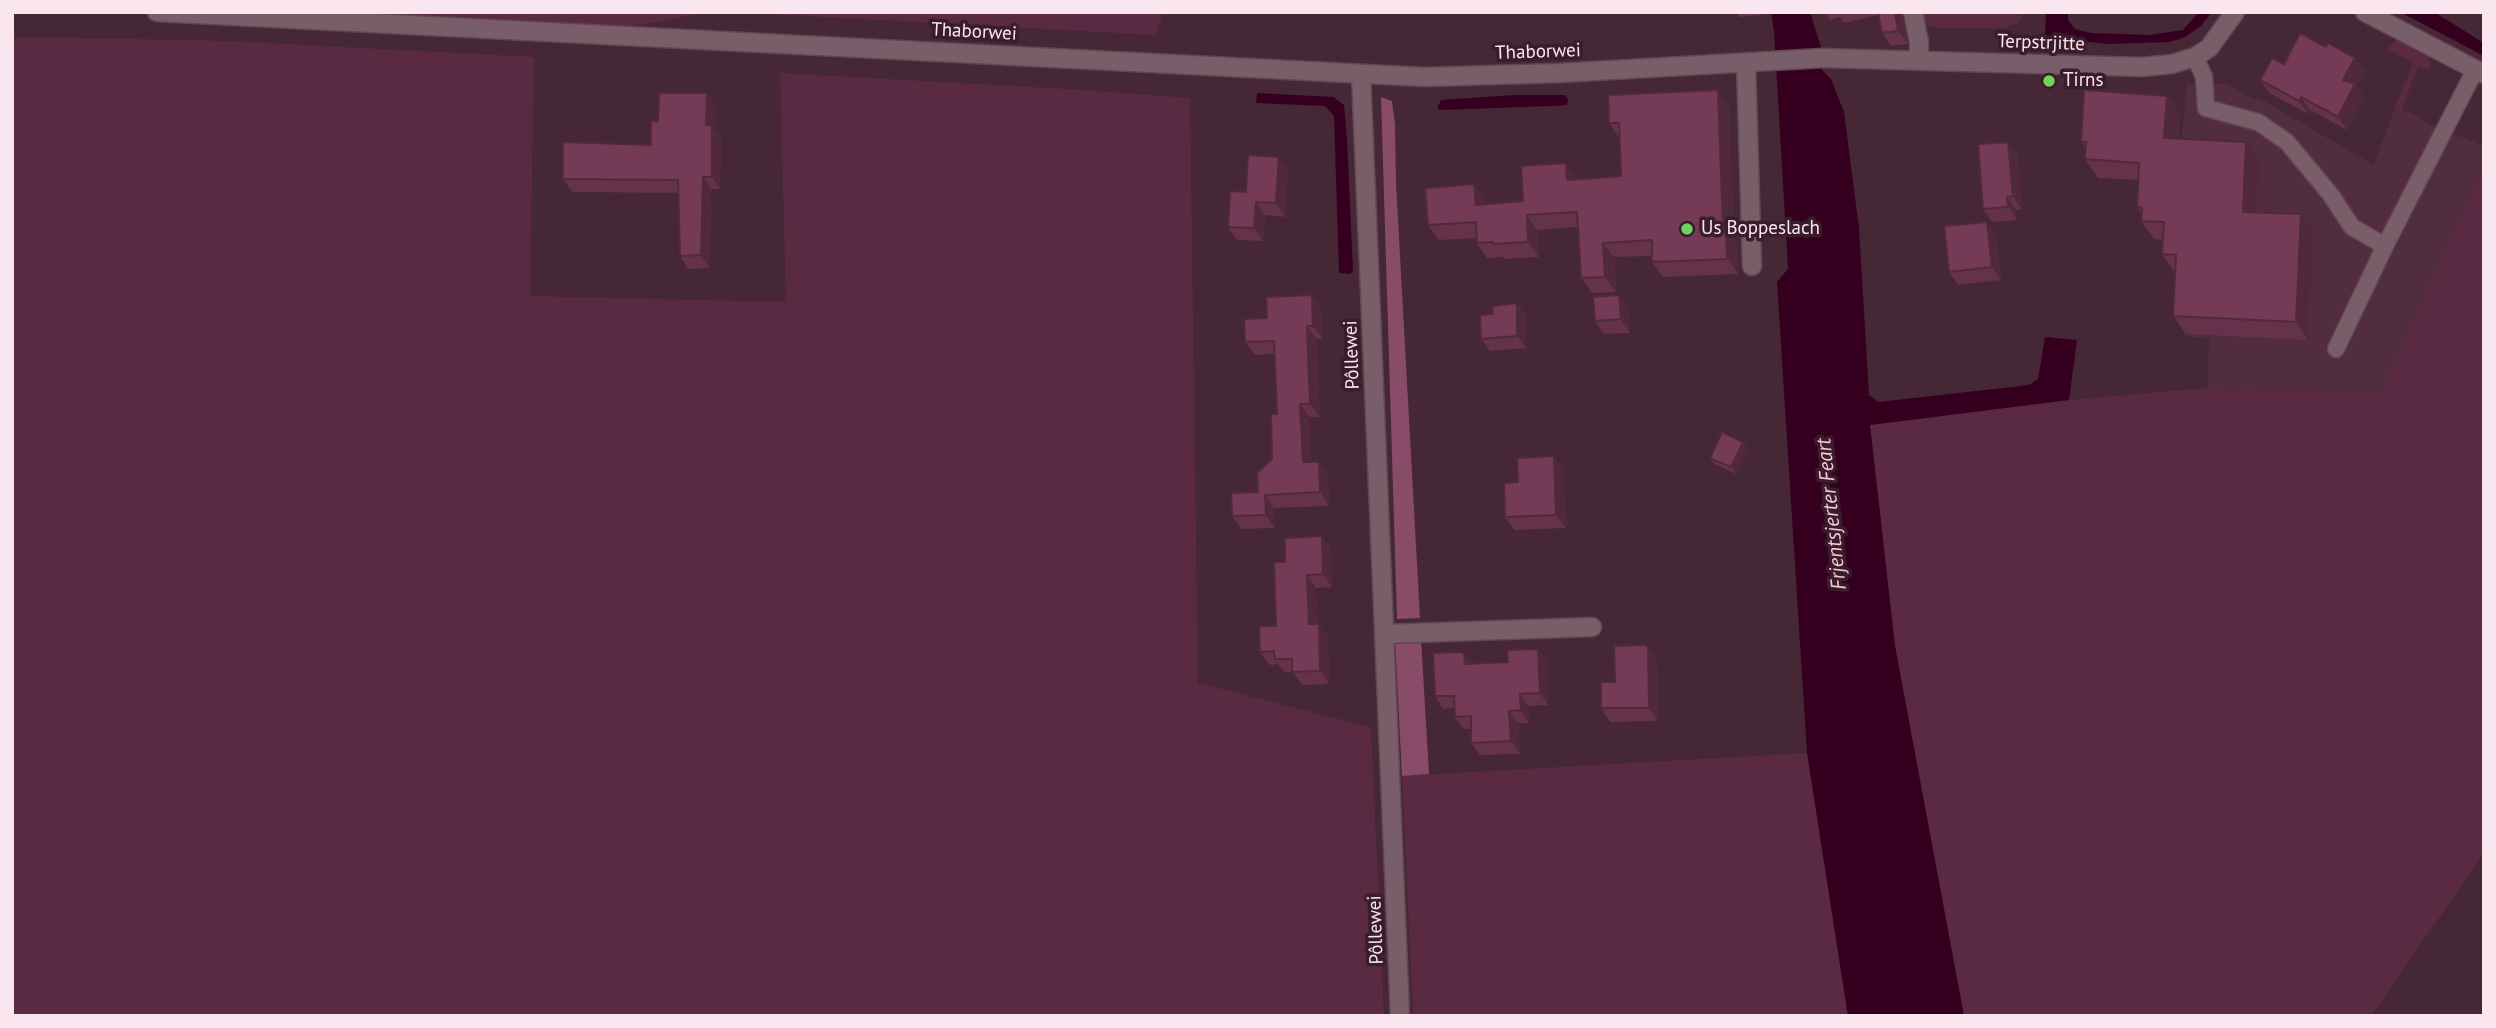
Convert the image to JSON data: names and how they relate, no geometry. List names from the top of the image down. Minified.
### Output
{"streets":{"street":["Thaborwei","Terpstrjitte","Pôllewei"]},"crossings":[["Thaborwei","Terpstrjitte"],["Thaborwei","Pôllewei"]],"water":["Frjentsjerter Feart"],"places":["Tirns","Us Boppeslach"]}
